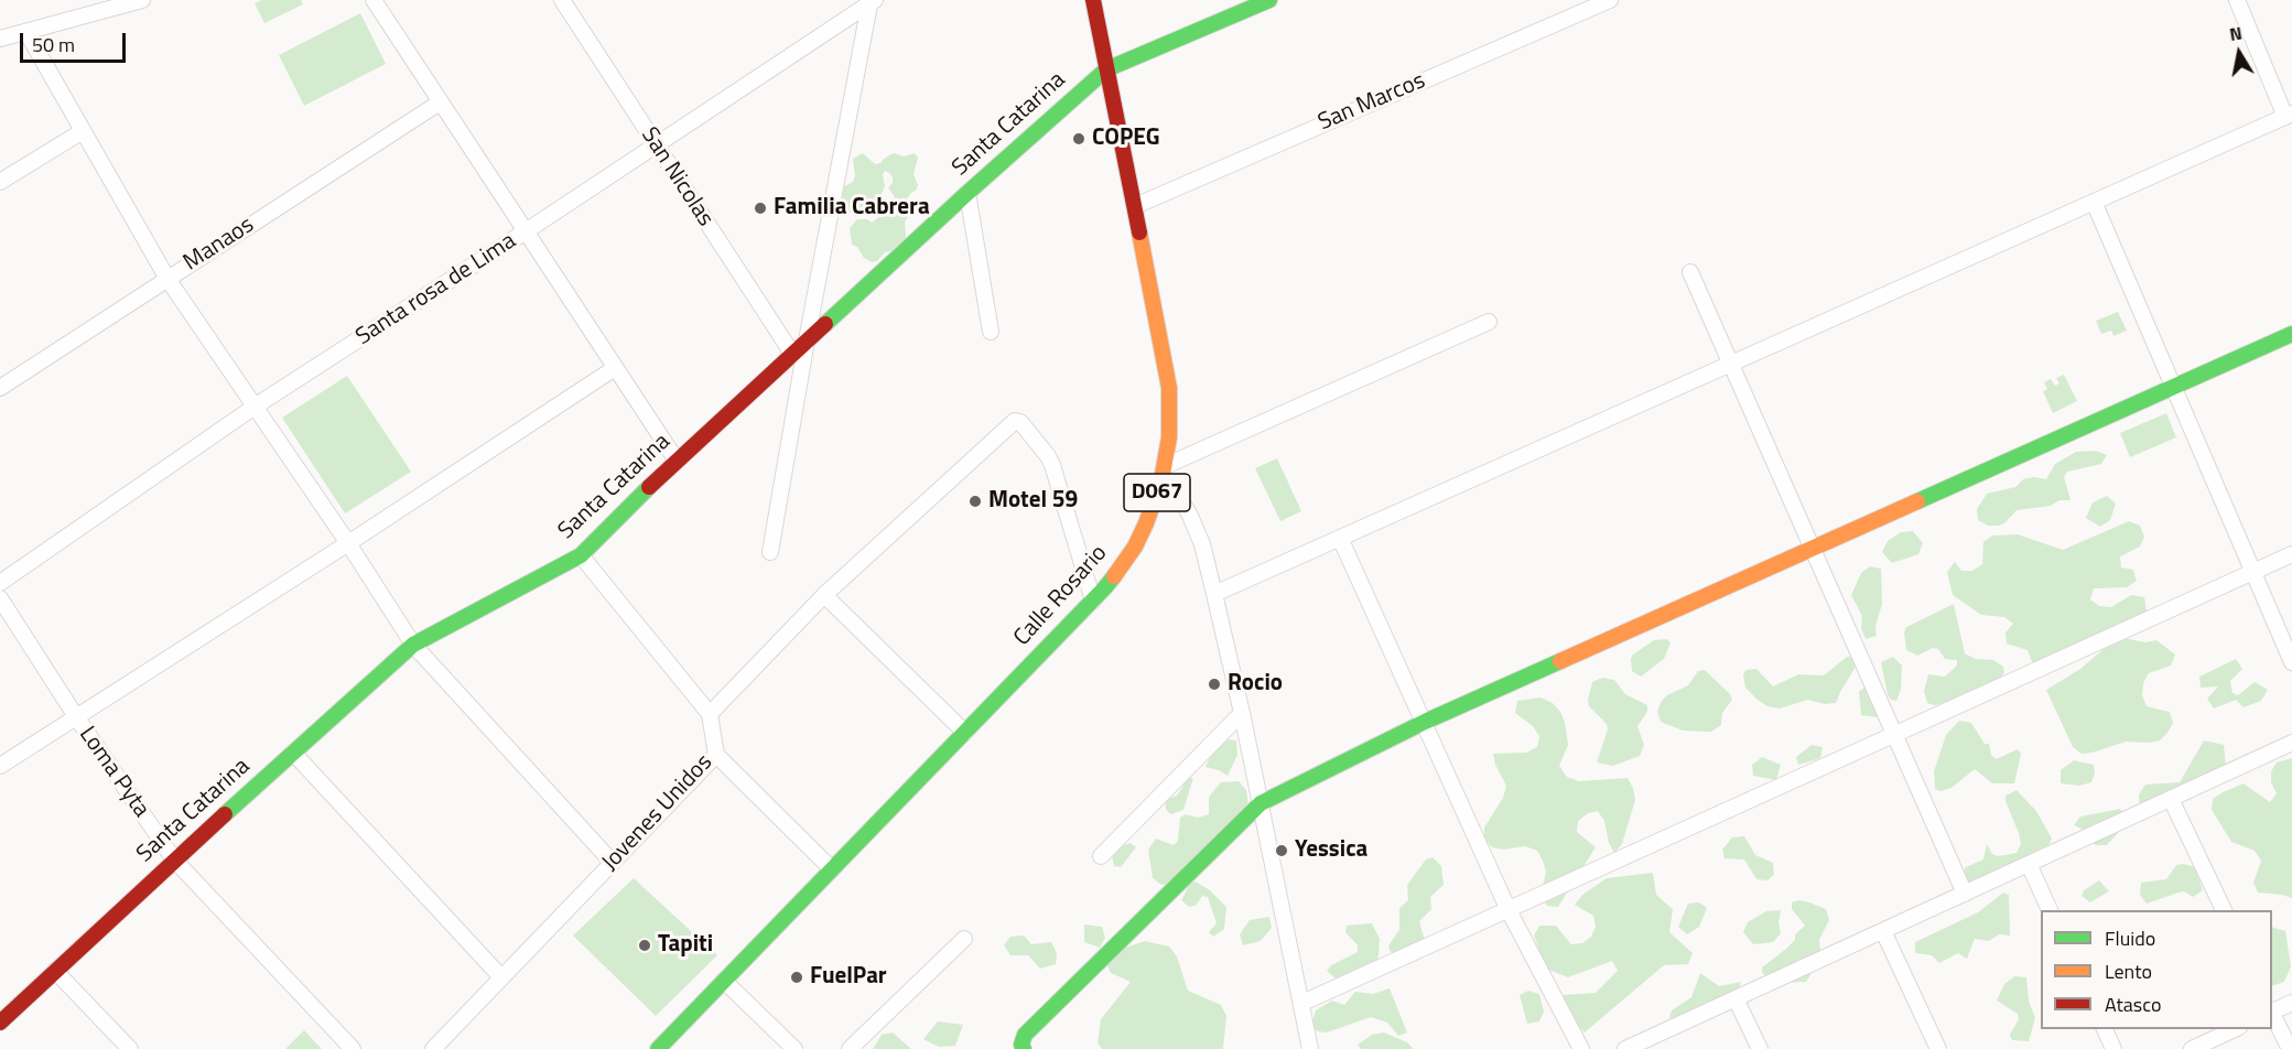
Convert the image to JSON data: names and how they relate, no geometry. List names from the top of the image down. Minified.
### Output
{"streets":{"street":["San Marcos","Santa Catarina","San Nicolas","Manaos","Santa rosa de Lima","D067","Calle Rosario","Loma Pyta","Jovenes Unidos"]},"crossings":[["San Marcos","Calle Rosario"],["Santa Catarina","San Nicolas"],["Santa Catarina","Calle Rosario"],["Santa Catarina","Loma Pyta"],["Santa Catarina","Jovenes Unidos"],["San Nicolas","Santa rosa de Lima"]],"places":["COPEG","Familia Cabrera","Motel 59","Rocio","Yessica","Tapiti","FuelPar"],"legend":["Fluido","Lento","Atasco"],"scale_bar":"50 m","north":"top"}
